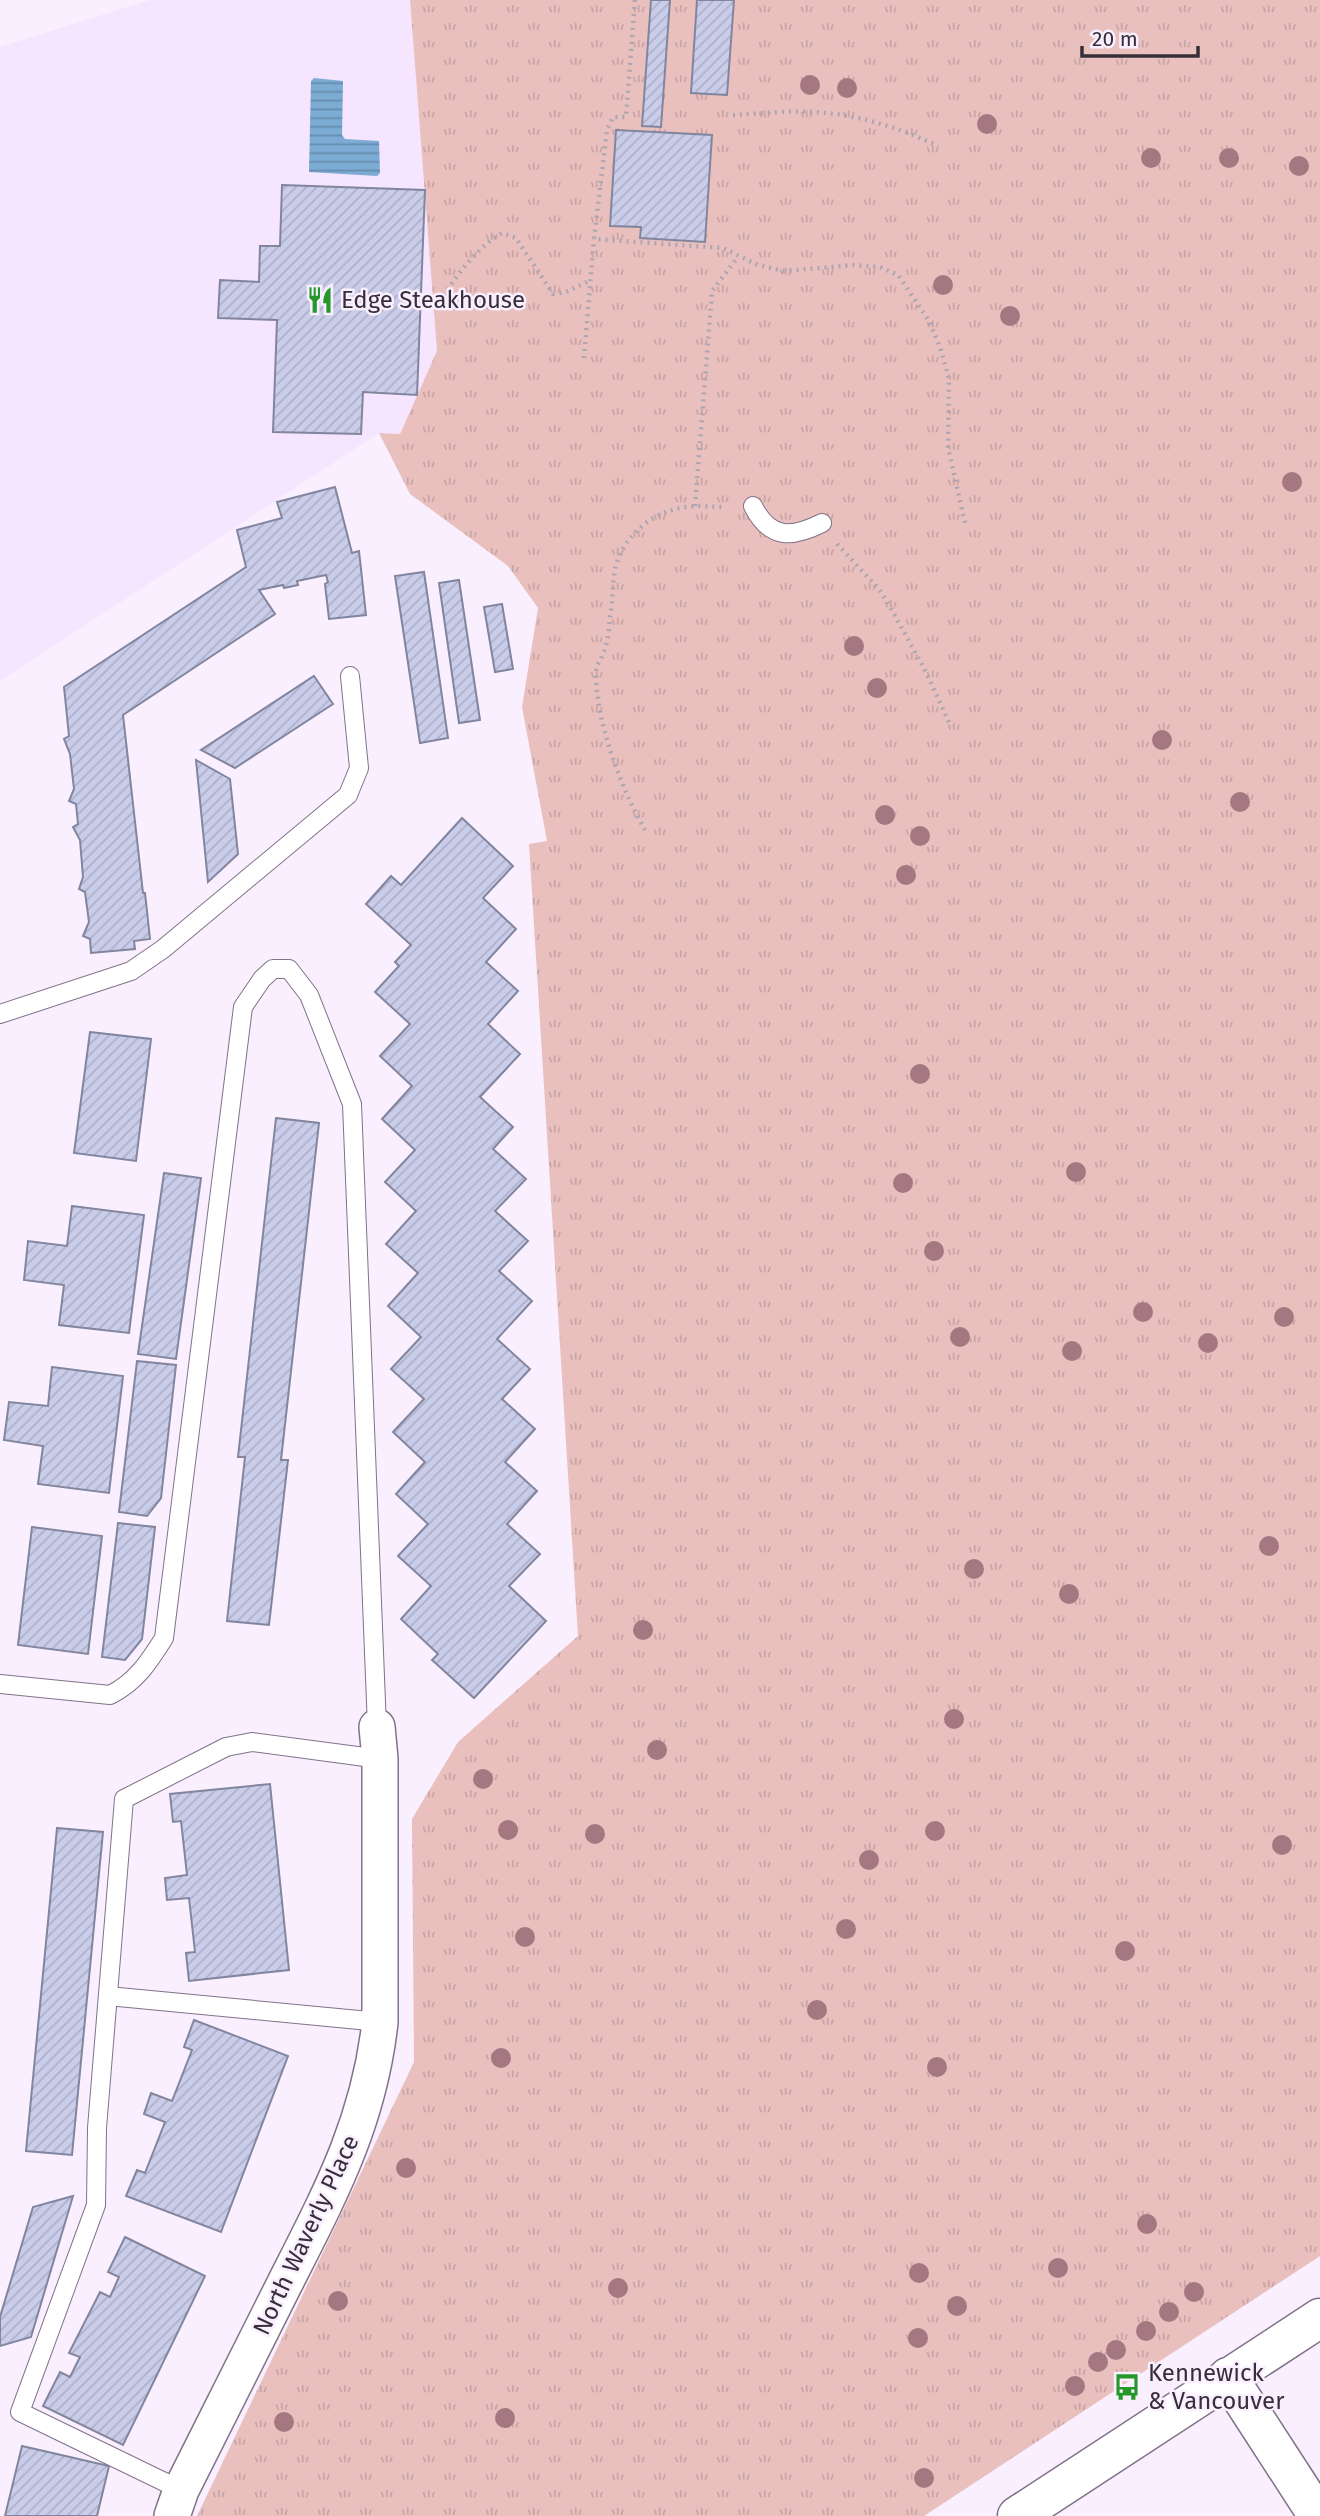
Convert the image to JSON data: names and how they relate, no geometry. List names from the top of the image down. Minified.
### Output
{"streets":{"street":["North Waverly Place"]},"places":{"restaurant":["Edge Steakhouse"],"bus stop":["Kennewick & Vancouver"]},"scale_bar":"20 m"}
